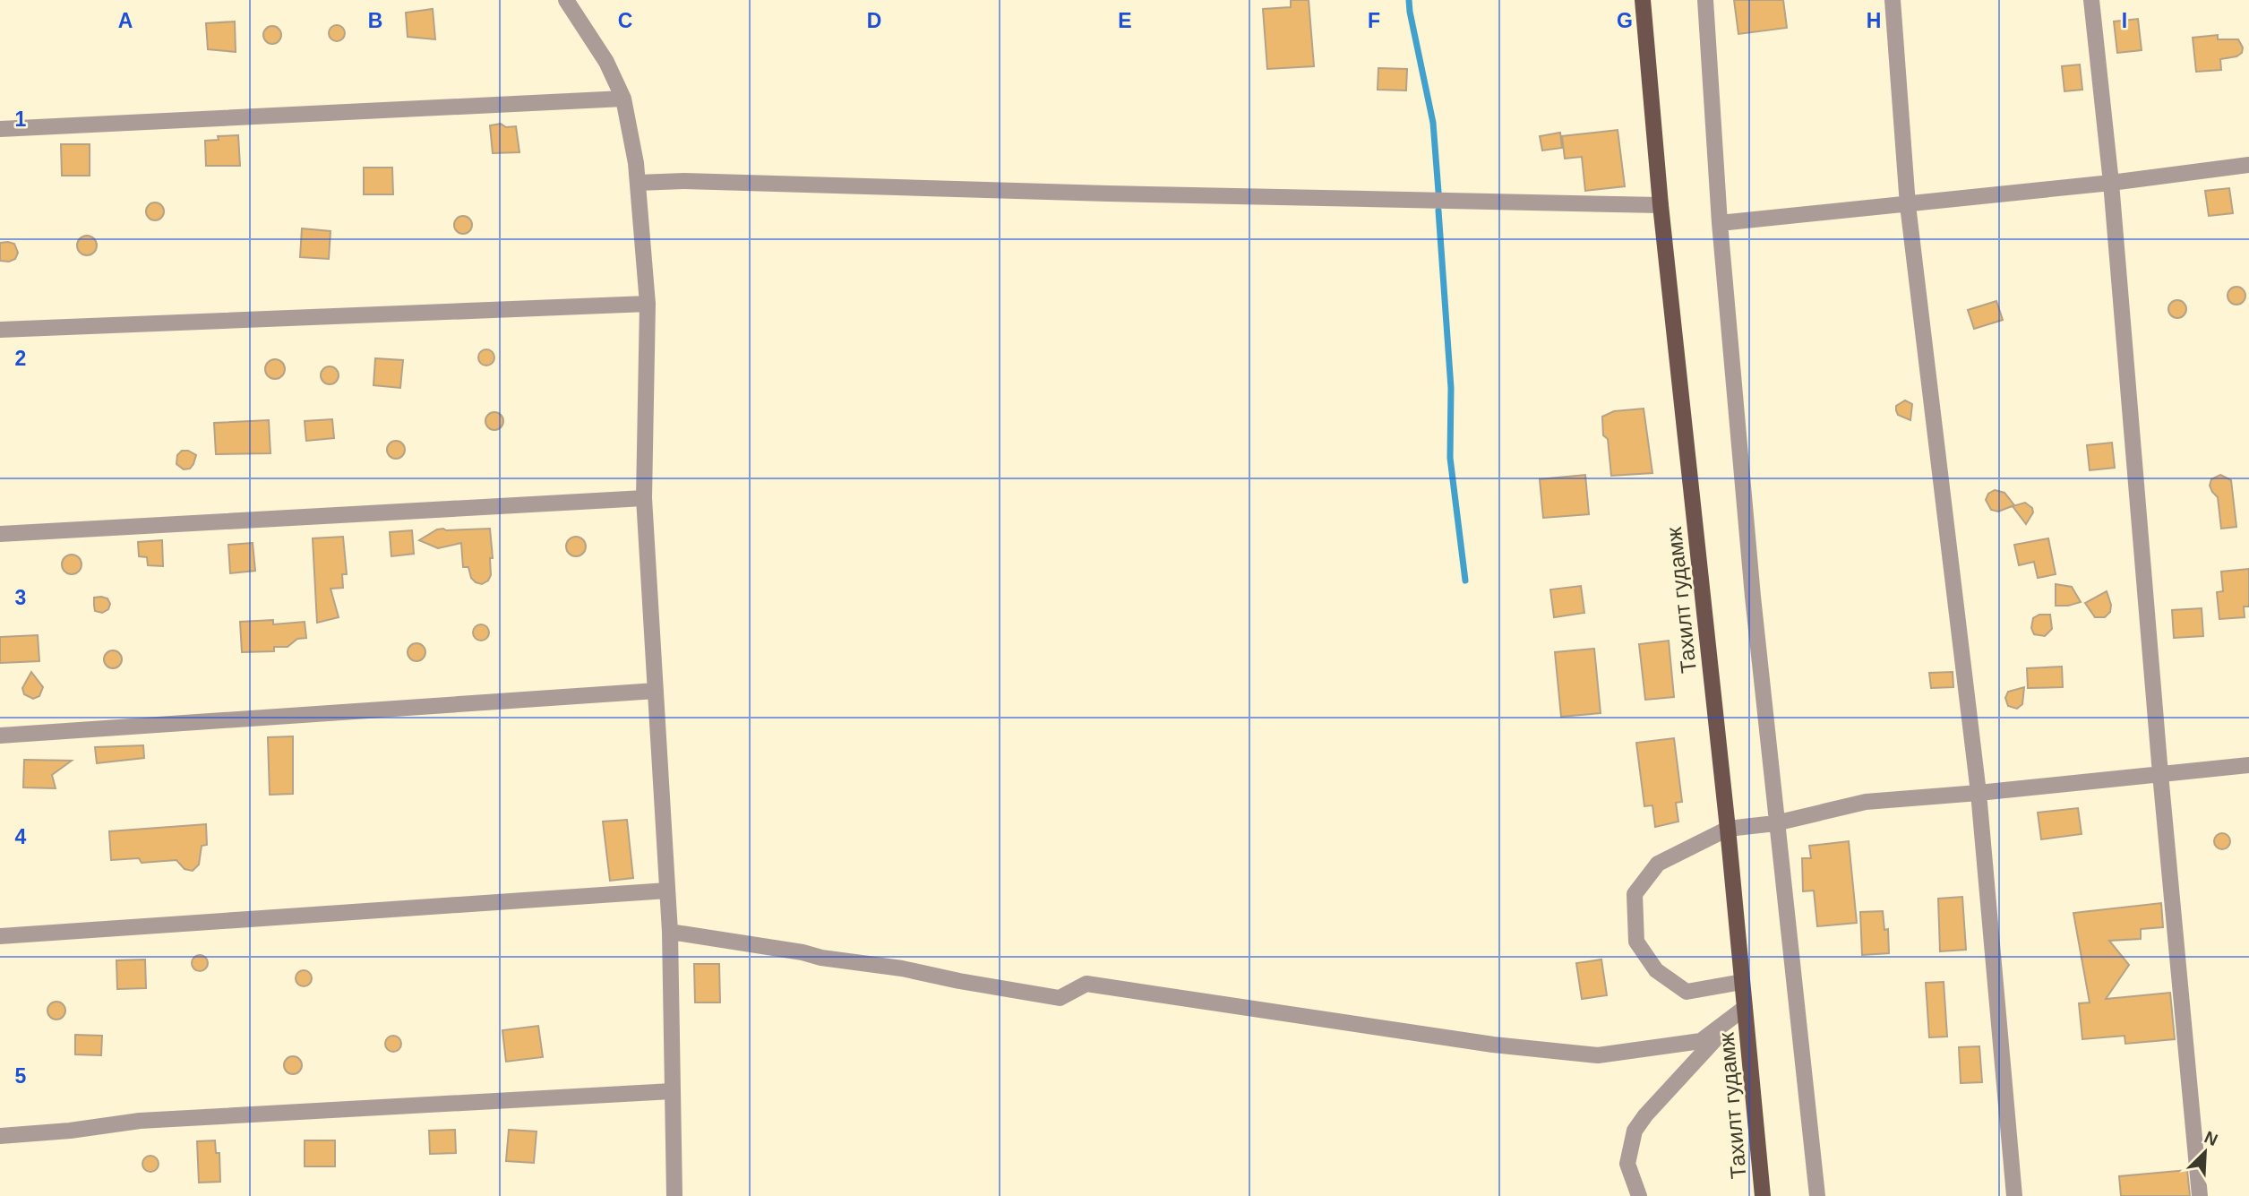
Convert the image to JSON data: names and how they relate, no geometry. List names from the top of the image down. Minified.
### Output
{"streets":{"main road":["Тахилт гудамж"]},"north":"top right","grid":{"columns":["A","B","C","D","E","F","G","H","I"],"rows":["1","2","3","4","5"]}}
